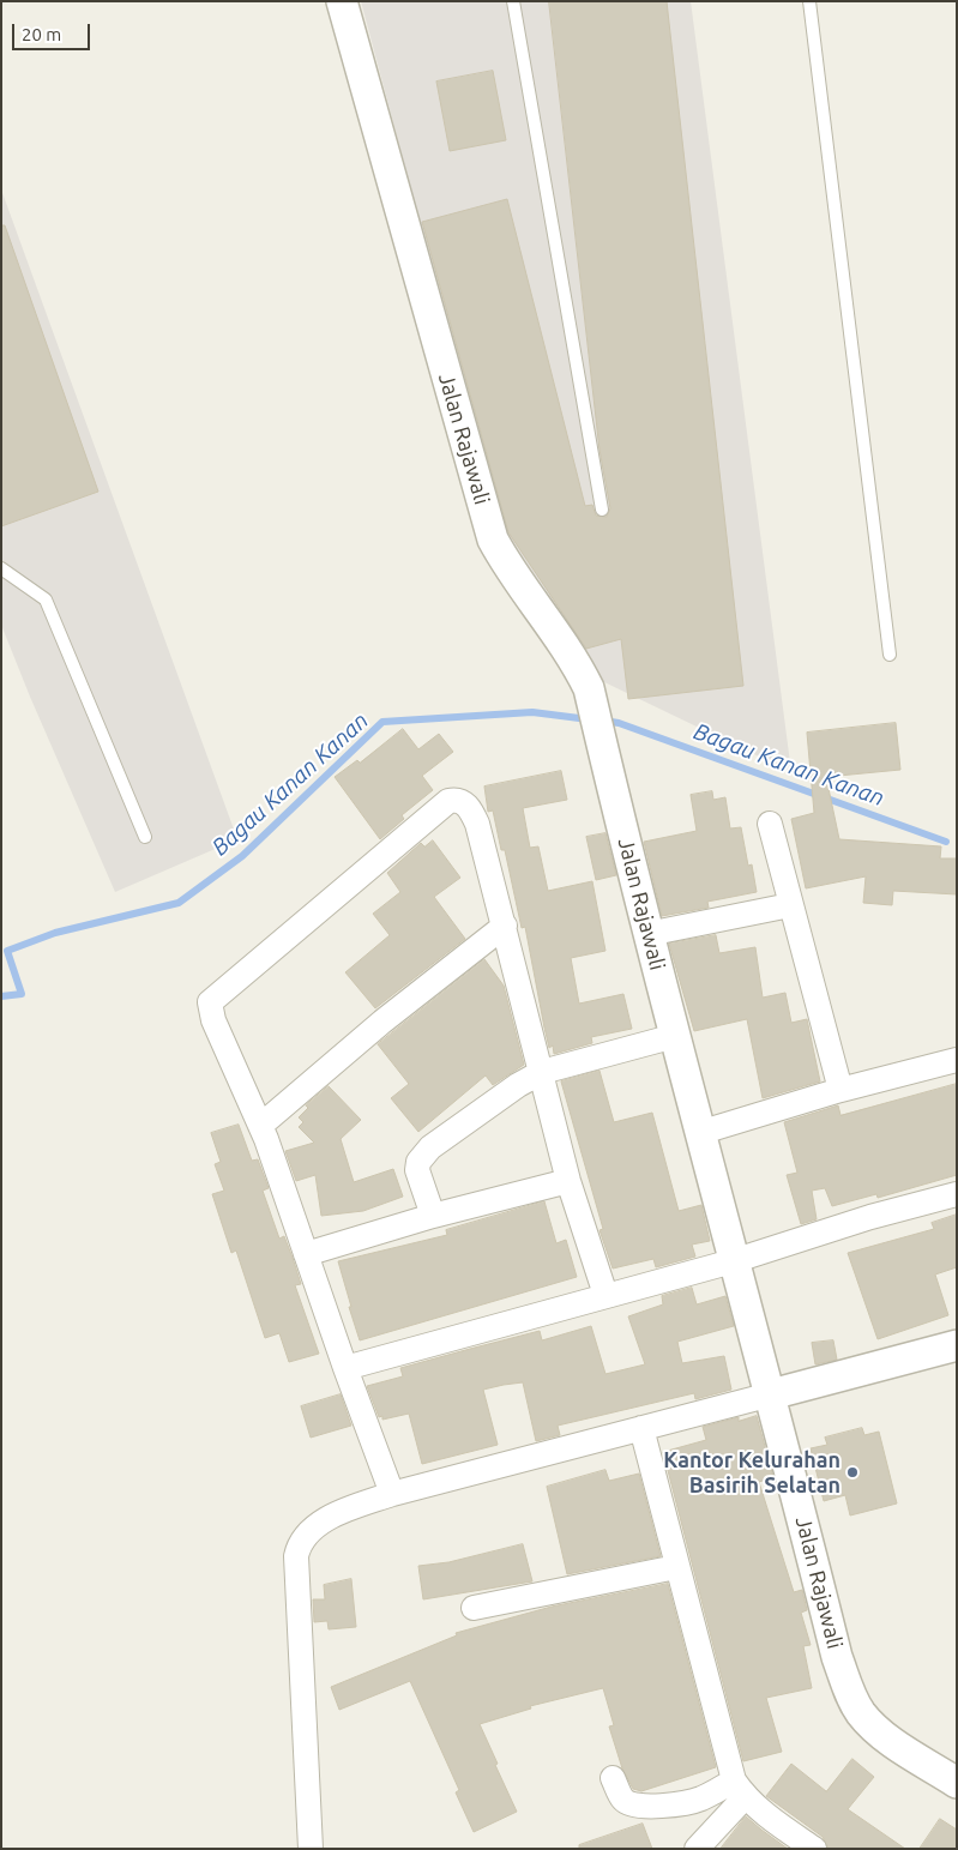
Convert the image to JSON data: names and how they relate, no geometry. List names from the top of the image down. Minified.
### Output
{"streets":{"street":["Jalan Rajawali"]},"water":["Bagau Kanan Kanan"],"places":["Kantor Kelurahan Basirih Selatan"],"scale_bar":"20 m"}
